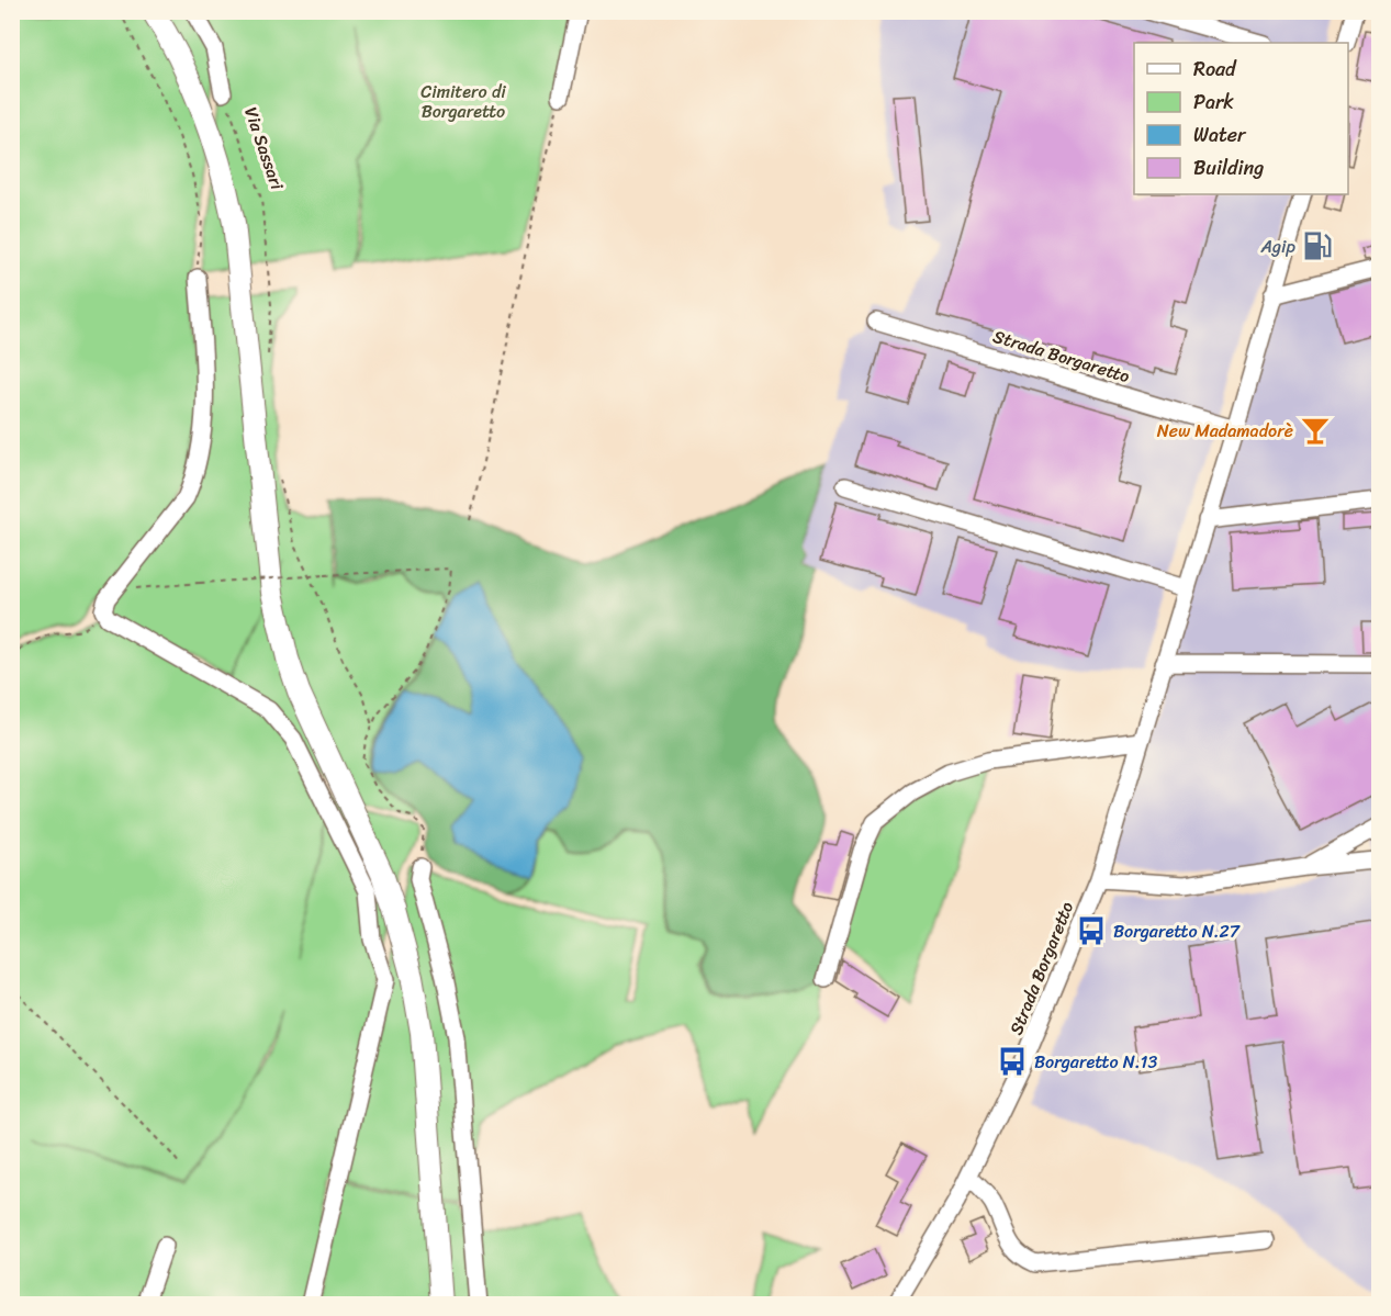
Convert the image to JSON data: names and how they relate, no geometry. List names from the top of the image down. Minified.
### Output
{"streets":{"street":["Via Sassari","Strada Borgaretto"]},"parks":["Cimitero di Borgaretto"],"places":{"fuel station":["Agip"],"bar":["New Madamadorè"],"bus stop":["Borgaretto N.27","Borgaretto N.13"]},"legend":["Road","Park","Water","Building"]}
